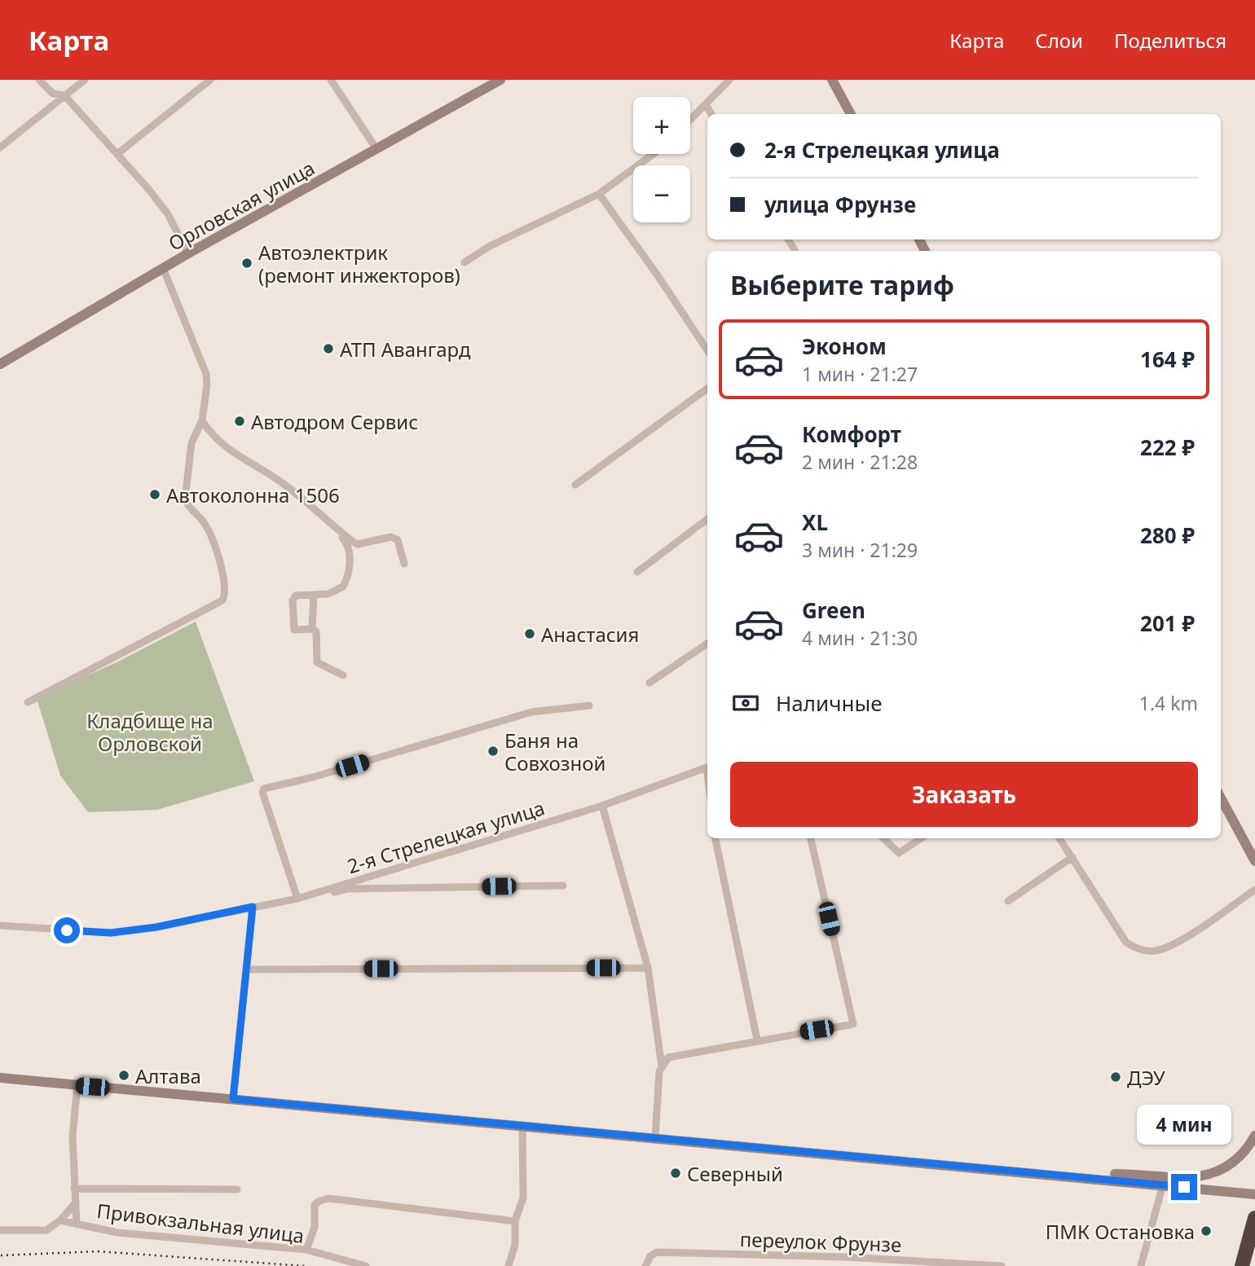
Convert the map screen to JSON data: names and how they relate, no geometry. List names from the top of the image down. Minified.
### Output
{"streets":{"street":["Орловская улица","2-я Стрелецкая улица","Привокзальная улица","переулок Фрунзе"]},"parks":["Кладбище на Орловской"],"places":["Автоэлектрик (ремонт инжекторов)","АТП Авангард","Автодром Сервис","Автоколонна 1506","Анастасия","Баня на Совхозной","Алтава","ДЭУ","Северный","ПМК Остановка"],"page":{"header":"Карта","nav":["Карта","Слои","Поделиться"],"map_buttons":["+","−"],"banner":["2-я Стрелецкая улица","улица Фрунзе"],"heading":"Выберите тариф","list":[{"name":"Эконом","note":"1 мин · 21:27","value":"164 ₽"},{"name":"Комфорт","note":"2 мин · 21:28","value":"222 ₽"},{"name":"XL","note":"3 мин · 21:29","value":"280 ₽"},{"name":"Green","note":"4 мин · 21:30","value":"201 ₽"}],"pay":["Наличные","1.4 km"],"buttons":"Заказать","bubble":"4 мин"}}
